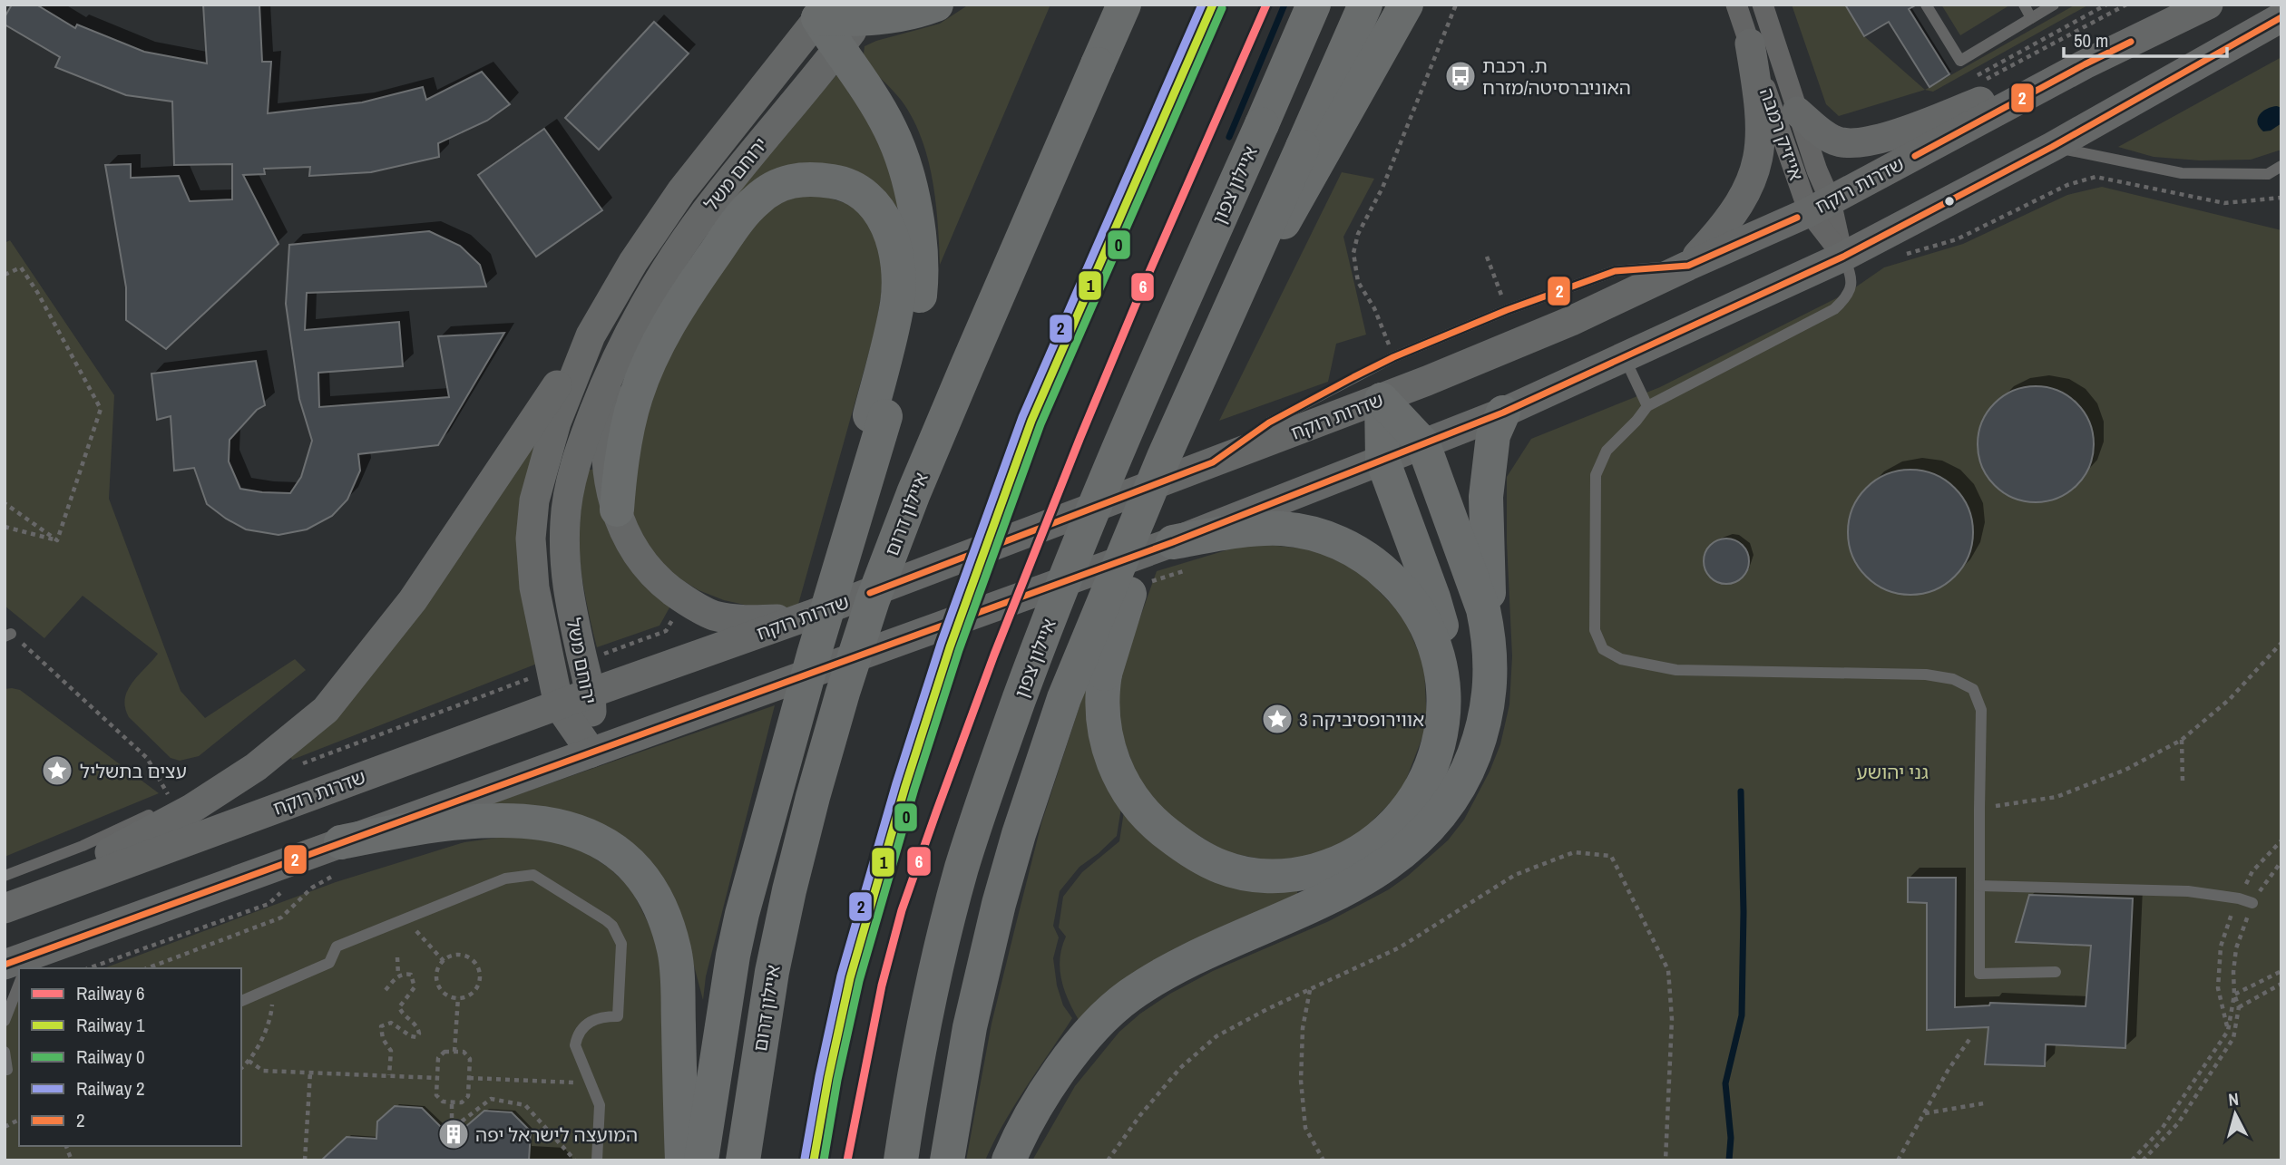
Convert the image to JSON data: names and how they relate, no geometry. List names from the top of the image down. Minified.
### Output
{"streets":{"highway":["איילון צפון","איילון דרום"],"main road":["ירוחם משל","שדרות רוקח"],"street":["אייזיק רמבה"]},"crossings":[["אייזיק רמבה","שדרות רוקח"],["ירוחם משל","שדרות רוקח"]],"parks":["גני יהושע"],"places":{"bus stop":["ת. רכבת האוניברסיטה/מזרח"],"place":["אווירופסיביקה 3","עצים בתשליל"],"building":["המועצה לישראל יפה"]},"lines":["rail line 6","rail line 1","rail line 2","rail line 0","transit line 2"],"legend":["Railway 6","Railway 1","Railway 0","Railway 2","2"],"scale_bar":"50 m","north":"top"}
